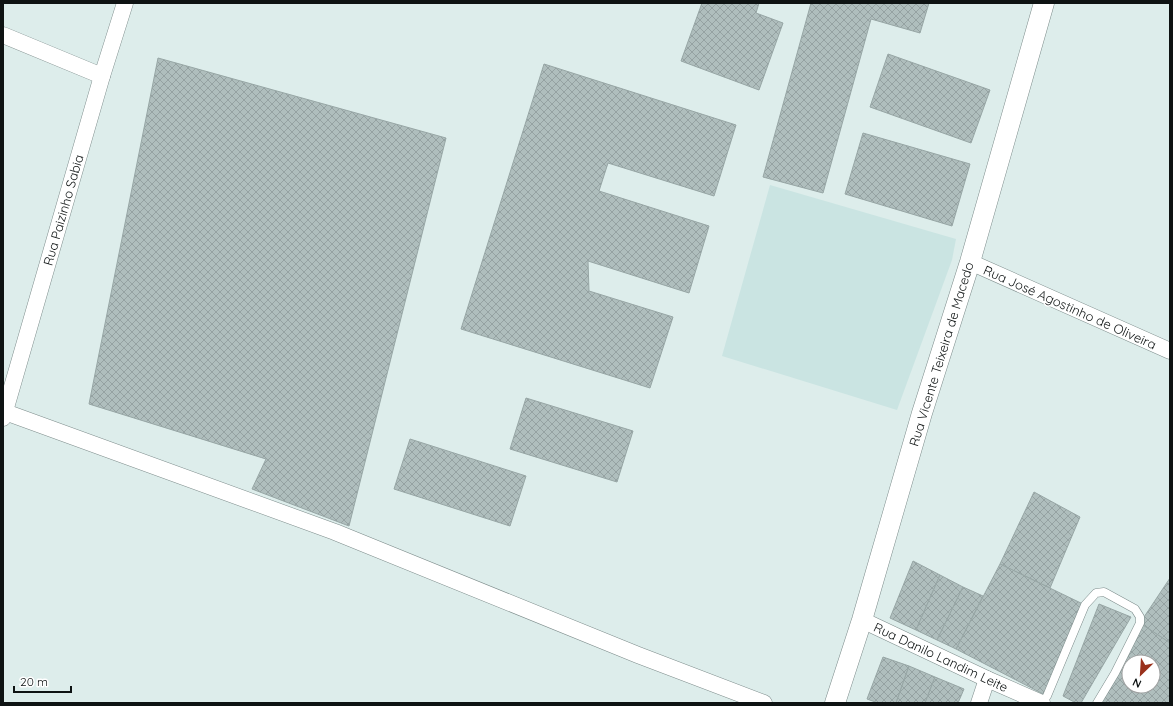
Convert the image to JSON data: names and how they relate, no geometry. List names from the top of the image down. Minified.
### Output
{"streets":{"street":["Rua Paizinho Sabia","Rua José Agostinho de Oliveira","Rua Vicente Teixeira de Macedo","Rua Danilo Landim Leite"]},"crossings":[["Rua José Agostinho de Oliveira","Rua Vicente Teixeira de Macedo"],["Rua Vicente Teixeira de Macedo","Rua Danilo Landim Leite"]],"scale_bar":"20 m","north":"bottom left"}
